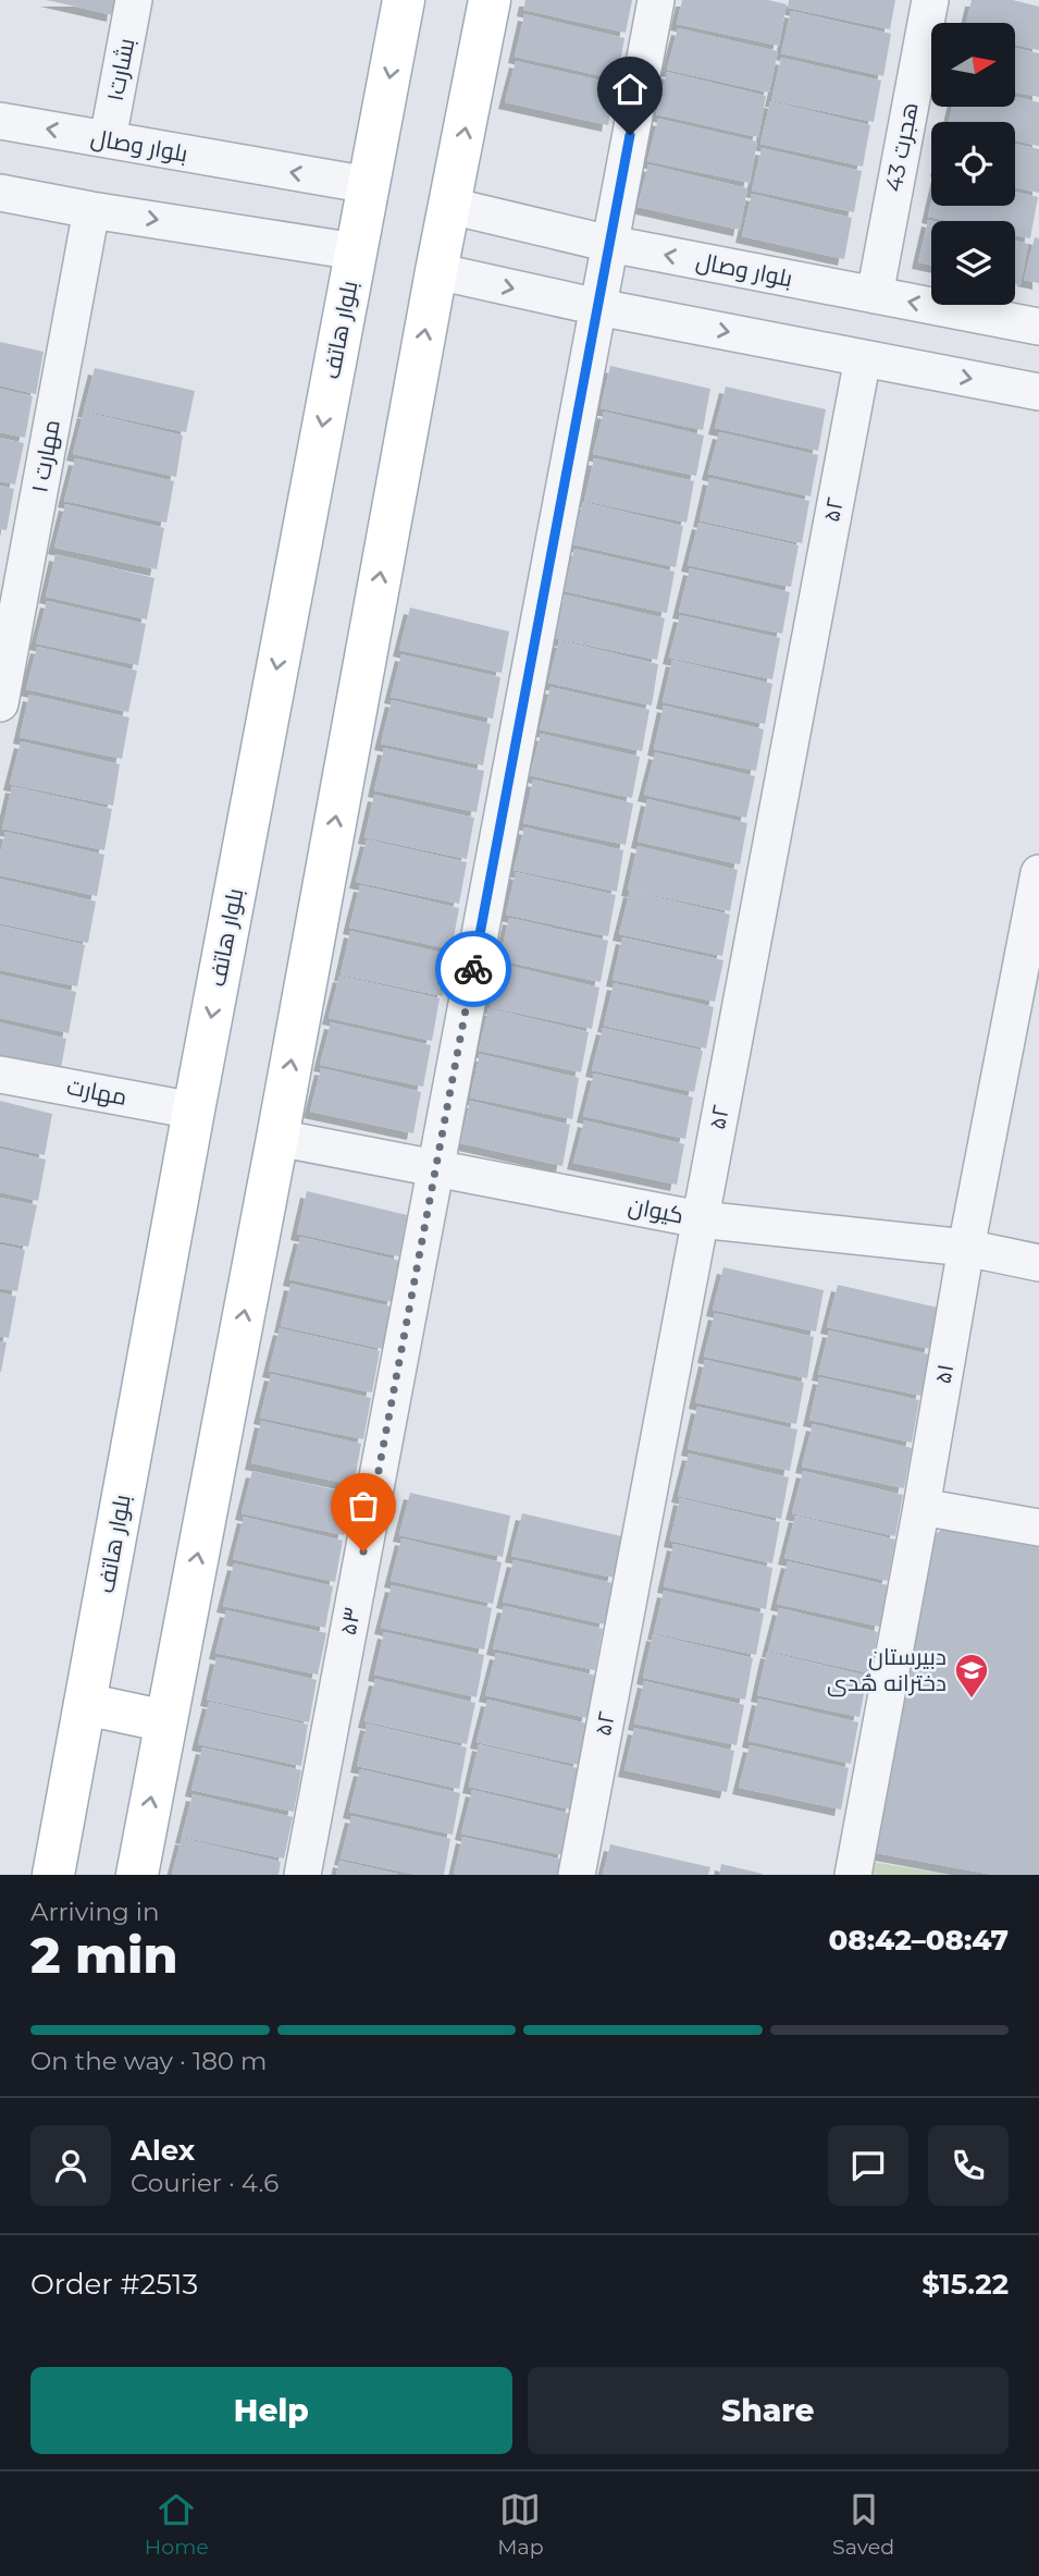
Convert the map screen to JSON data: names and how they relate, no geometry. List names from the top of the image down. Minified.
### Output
{"streets":{"main road":["بلوار هاتف"],"street":["بشارت۱","بلوار وصال","هجرت 43","مهارت ۱","۵۲","مهارت","کیوان","۵۱","۵۳"]},"crossings":[["بشارت۱","بلوار وصال"],["بلوار وصال","هجرت 43"],["بلوار وصال","بلوار هاتف"],["بلوار وصال","۵۳"],["بلوار هاتف","مهارت"],["۵۲","کیوان"],["کیوان","۵۱"],["کیوان","۵۳"]],"places":{"school or university":["دبیرستان دخترانه هُدی"]},"north":"right","page":{"heading":["2 min","Arriving in","08:42–08:47"],"panel":["Alex","Courier · 4.6","Order #2513","$15.22"],"bar":"On the way · 180 m","buttons":["Help","Share"],"tabs":["Home","Map","Saved"]}}
